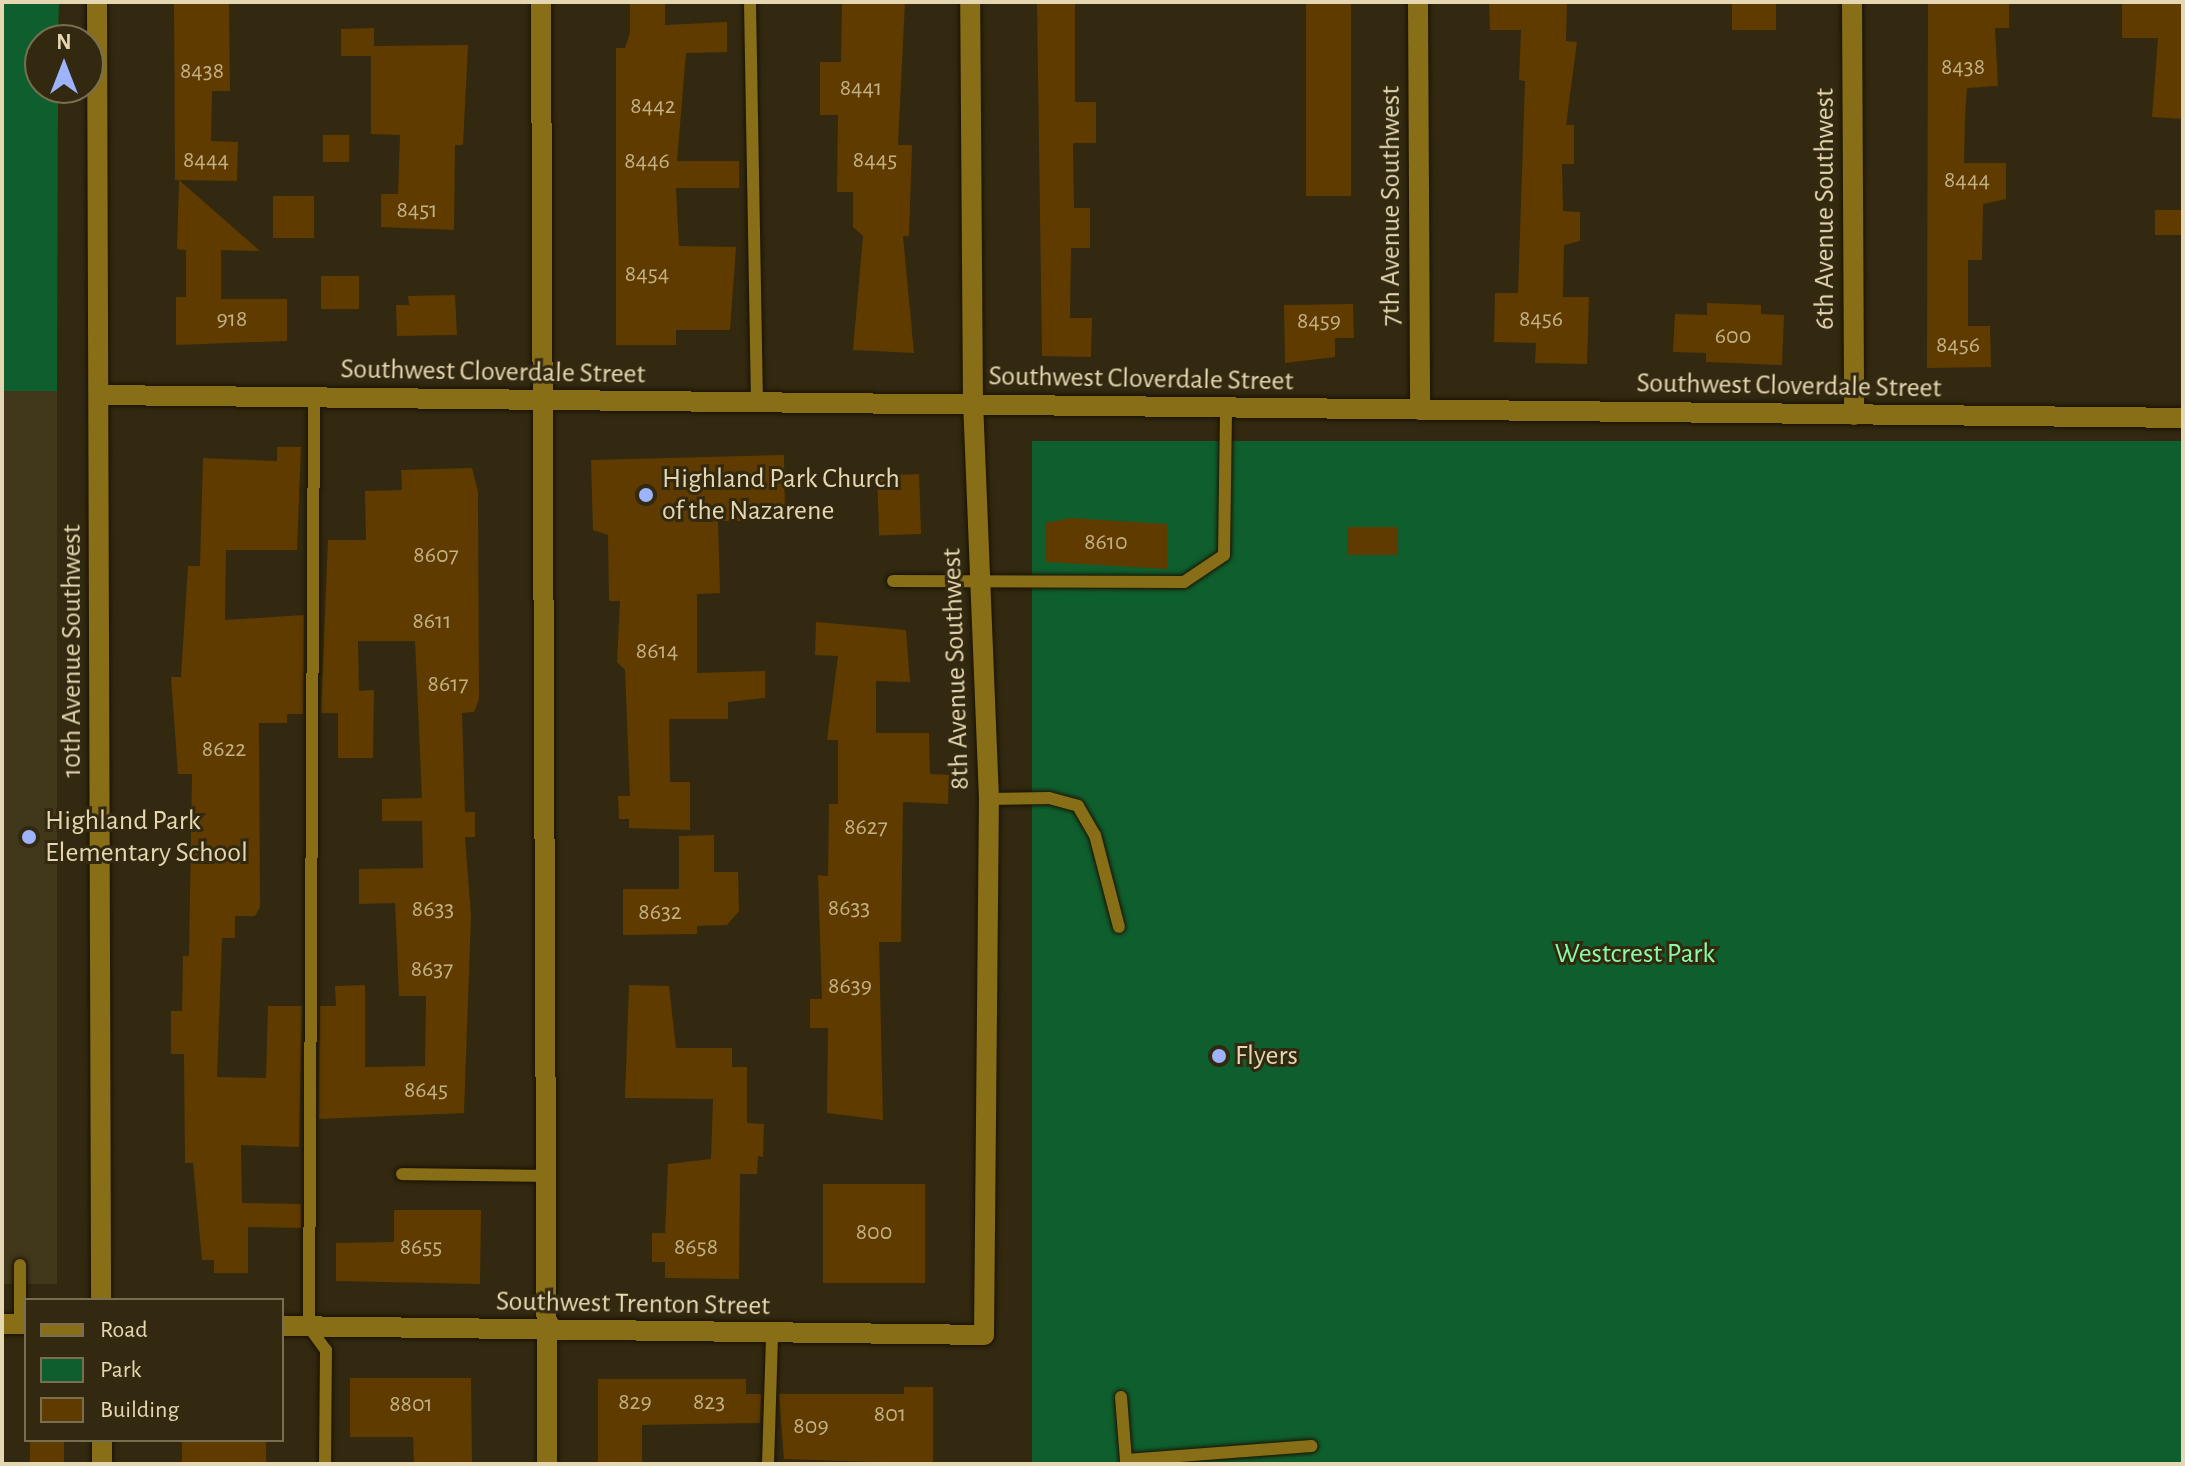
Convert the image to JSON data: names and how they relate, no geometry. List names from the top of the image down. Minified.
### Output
{"streets":{"street":["7th Avenue Southwest","6th Avenue Southwest","Southwest Cloverdale Street","10th Avenue Southwest","8th Avenue Southwest","Southwest Trenton Street"]},"crossings":[["7th Avenue Southwest","Southwest Cloverdale Street"],["6th Avenue Southwest","Southwest Cloverdale Street"],["Southwest Cloverdale Street","10th Avenue Southwest"],["Southwest Cloverdale Street","8th Avenue Southwest"],["8th Avenue Southwest","Southwest Trenton Street"]],"parks":["Westcrest Park"],"places":["Highland Park Church of the Nazarene","Highland Park Elementary School","Flyers"],"house_numbers":["8438","8438","8441","8442","8444","8445","8446","8444","8451","8454","918","8456","8459","600","8456","8610","8607","8611","8614","8617","8622","8627","8633","8633","8632","8637","8639","8645","800","8655","8658","829","823","8801","801","809"],"legend":["Road","Park","Building"],"north":"top"}
